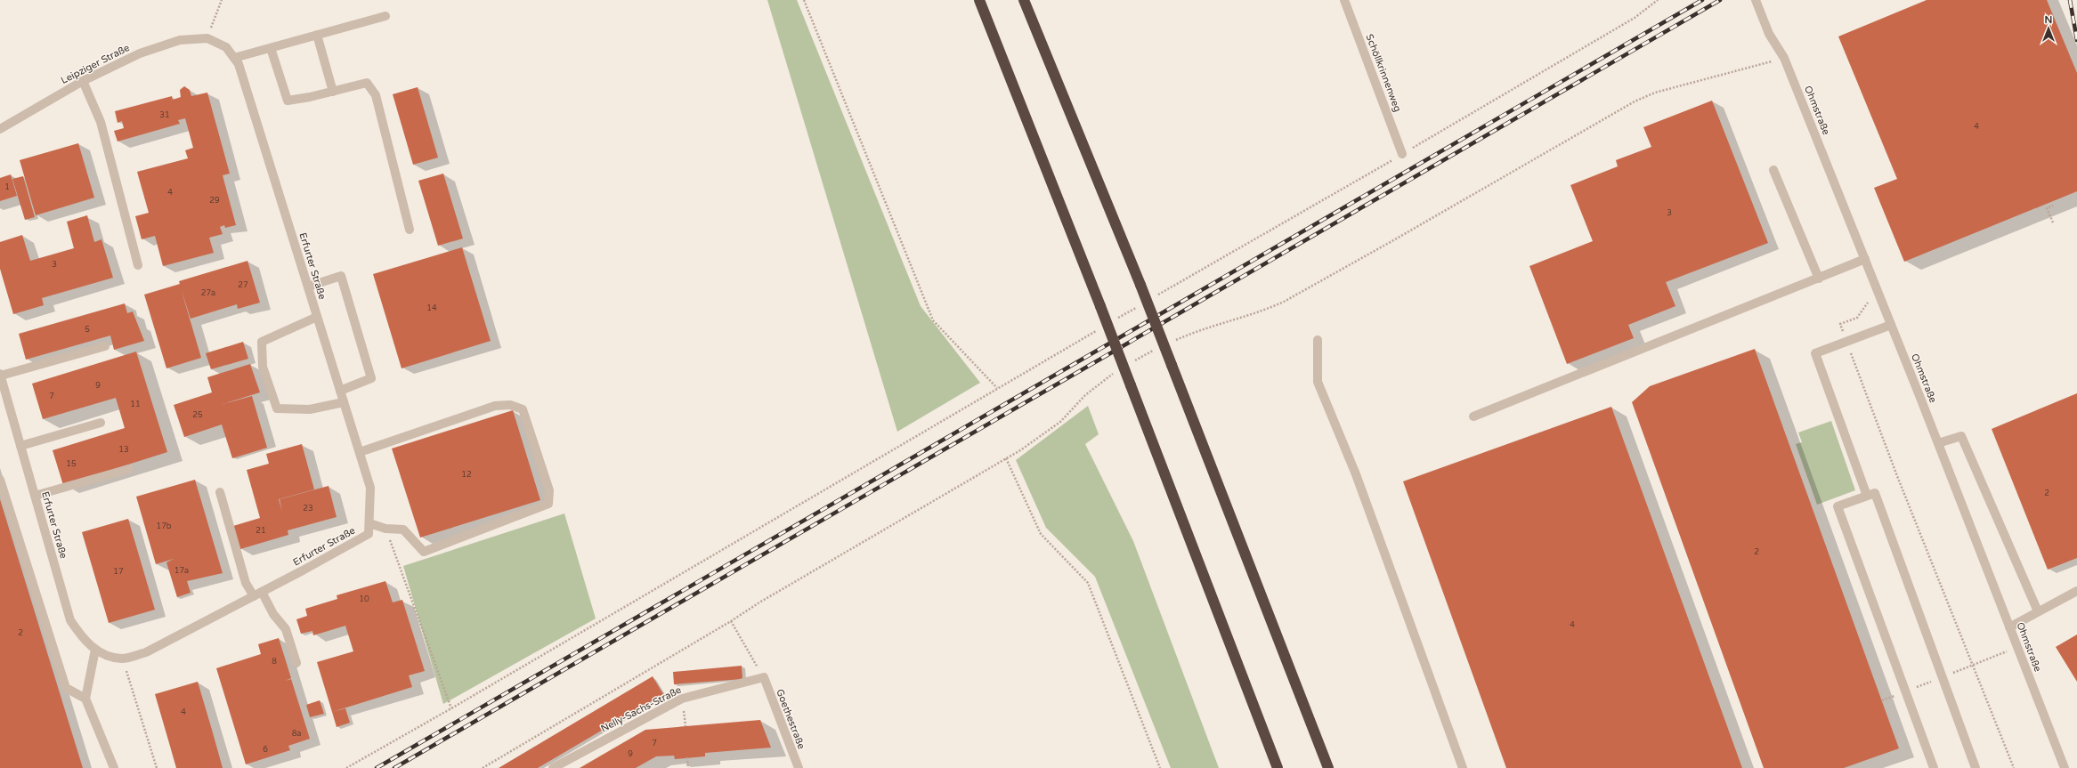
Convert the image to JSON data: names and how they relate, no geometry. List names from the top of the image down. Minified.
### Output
{"streets":{"street":["Leipziger Straße","Schöllkrinnenweg","Ohmstraße","Erfurter Straße","Nelly-Sachs-Straße","Goethestraße"]},"crossings":[["Leipziger Straße","Erfurter Straße"],["Nelly-Sachs-Straße","Goethestraße"]],"house_numbers":["31","4","1","4","29","3","3","27","27a","14","5","9","7","11","25","13","15","12","2","23","17b","21","2","17a","17","10","4","2","8","4","8a","7","6","9"],"north":"top"}
